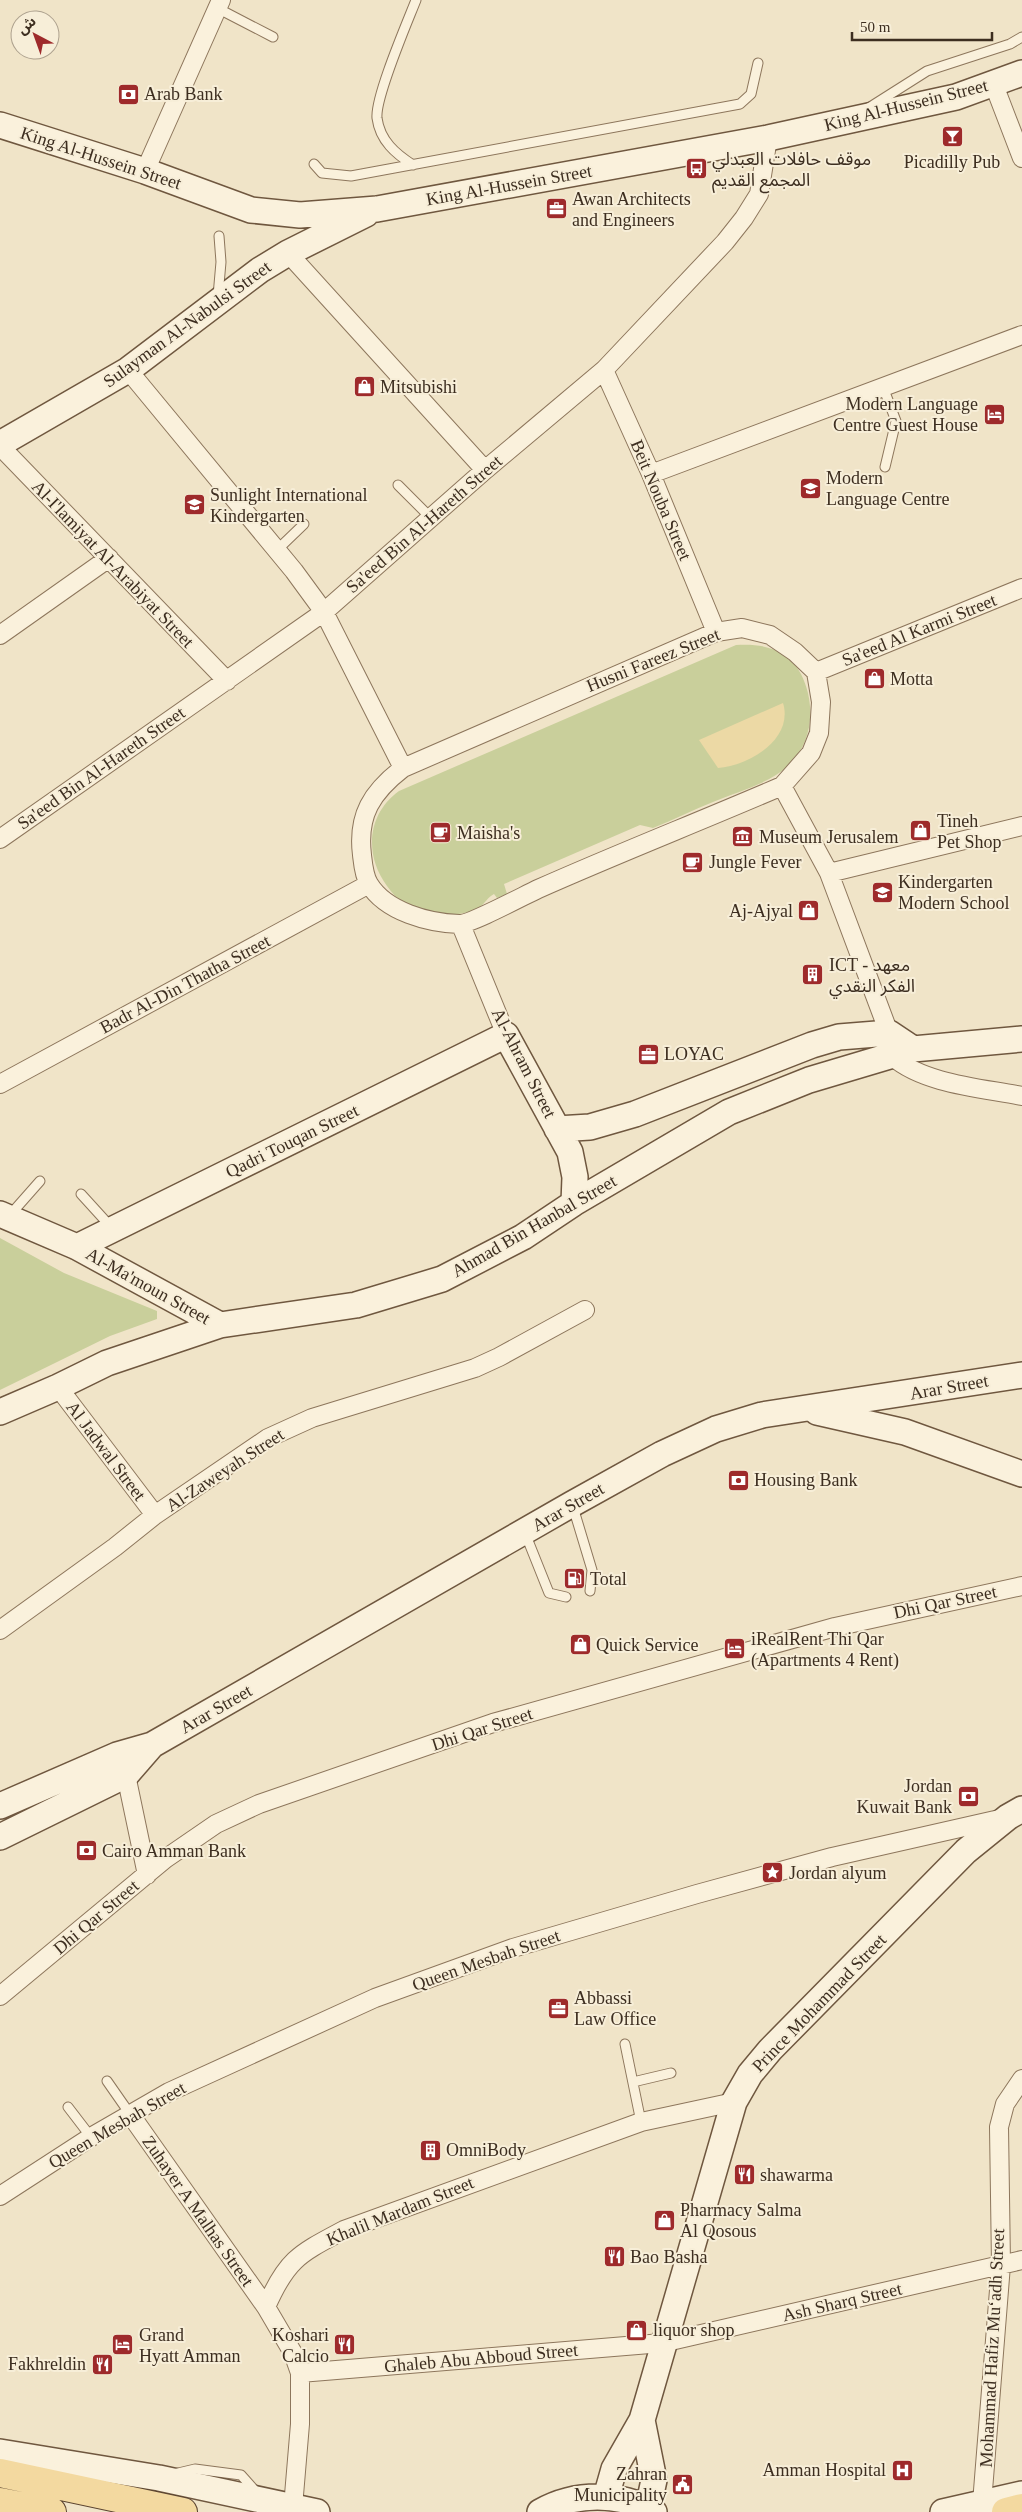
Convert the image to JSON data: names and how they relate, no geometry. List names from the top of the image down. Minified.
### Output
{"streets":{"street":["King Al-Hussein Street","Sulayman Al-Nabulsi Street","Beit Nouba Street","Sa'eed Bin Al-Hareth Street","Al-I'lamiyat Al-Arabiyat Street","Sa'eed Al Karmi Street","Husni Fareez Street","Badr Al-Din Thatha Street","Al-Ahram Street","Qadri Touqan Street","Ahmad Bin Hanbal Street","Al-Ma'moun Street","Arar Street","Al Jadwal Street","Al-Zaweyah Street","Dhi Qar Street","Queen Mesbah Street","Prince Mohammad Street","Zuhayer A Malhas Street","Khalil Mardam Street","Ash Sharq Street","Mohammad Hafiz Muʻadh Street","Ghaleb Abu Abboud Street"]},"crossings":[["King Al-Hussein Street","Sulayman Al-Nabulsi Street"],["King Al-Hussein Street","Sa'eed Bin Al-Hareth Street"],["Sulayman Al-Nabulsi Street","Al-I'lamiyat Al-Arabiyat Street"],["Beit Nouba Street","Sa'eed Bin Al-Hareth Street"],["Beit Nouba Street","Husni Fareez Street"],["Sa'eed Bin Al-Hareth Street","Al-I'lamiyat Al-Arabiyat Street"],["Sa'eed Al Karmi Street","Husni Fareez Street"],["Husni Fareez Street","Badr Al-Din Thatha Street"],["Husni Fareez Street","Al-Ahram Street"],["Al-Ahram Street","Qadri Touqan Street"],["Al-Ahram Street","Ahmad Bin Hanbal Street"],["Qadri Touqan Street","Al-Ma'moun Street"],["Ahmad Bin Hanbal Street","Al-Ma'moun Street"],["Ahmad Bin Hanbal Street","Al Jadwal Street"],["Al Jadwal Street","Al-Zaweyah Street"],["Queen Mesbah Street","Prince Mohammad Street"],["Queen Mesbah Street","Zuhayer A Malhas Street"],["Prince Mohammad Street","Khalil Mardam Street"],["Prince Mohammad Street","Ash Sharq Street"],["Prince Mohammad Street","Ghaleb Abu Abboud Street"],["Zuhayer A Malhas Street","Khalil Mardam Street"],["Ash Sharq Street","Mohammad Hafiz Muʻadh Street"],["Ash Sharq Street","Ghaleb Abu Abboud Street"]],"places":{"bank":["Arab Bank","Housing Bank","Jordan Kuwait Bank","Cairo Amman Bank"],"bar":["Picadilly Pub"],"bus stop":["موقف حافلات العبدلي المجمع القديم"],"office":["Awan Architects and Engineers","LOYAC","Abbassi Law Office"],"shop":["Mitsubishi","Motta","Tineh Pet Shop","Aj-Ajyal","Quick Service","Pharmacy Salma Al Qosous","liquor shop"],"hotel":["Modern Language Centre Guest House","iRealRent Thi Qar (Apartments 4 Rent)","Grand Hyatt Amman"],"school or university":["Modern Language Centre","Sunlight International Kindergarten","Kindergarten Modern School"],"cafe":["Maisha's","Jungle Fever"],"museum":["Museum Jerusalem"],"building":["ICT - معهد الفكر النقدي","OmniBody"],"fuel station":["Total"],"place":["Jordan alyum"],"restaurant":["shawarma","Bao Basha","Koshari Calcio","Fakhreldin"],"hospital":["Amman Hospital"],"public building":["Zahran Municipality"]},"scale_bar":"50 m","north":"top left"}
